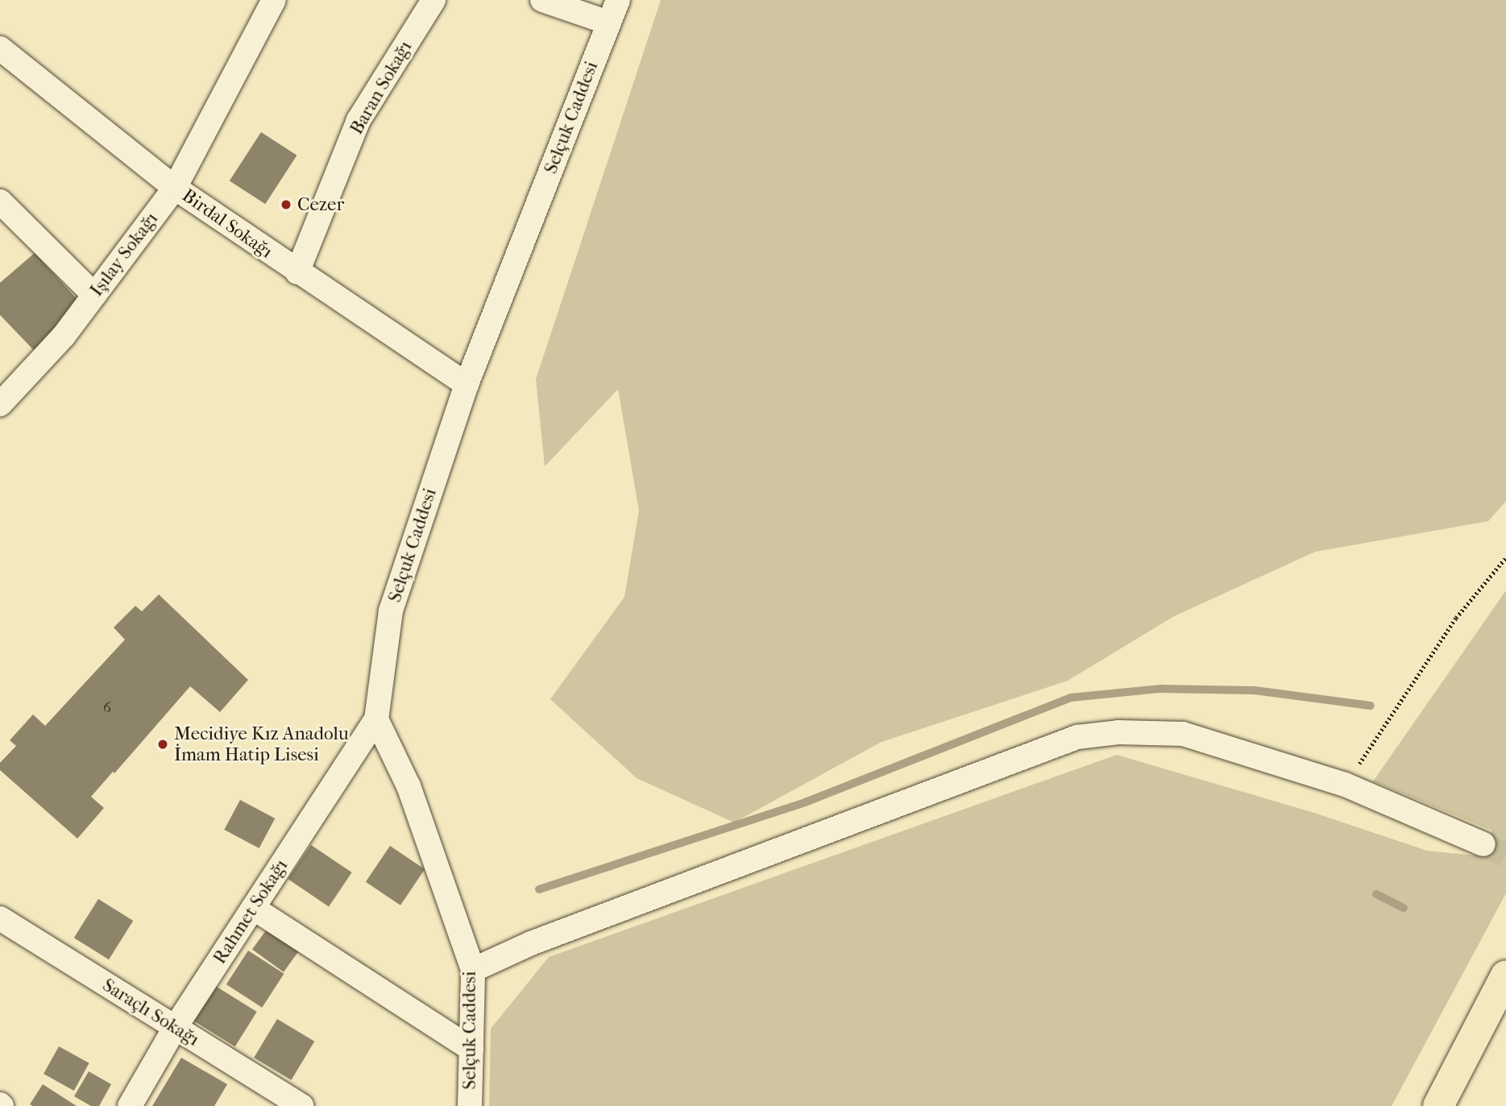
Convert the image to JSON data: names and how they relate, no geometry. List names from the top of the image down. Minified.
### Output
{"streets":{"street":["Baran Sokağı","Selçuk Caddesi","Birdal Sokağı","Işılay Sokağı","Rahmet Sokağı","Saraçlı Sokağı"]},"crossings":[["Baran Sokağı","Birdal Sokağı"],["Selçuk Caddesi","Birdal Sokağı"],["Selçuk Caddesi","Rahmet Sokağı"],["Birdal Sokağı","Işılay Sokağı"],["Rahmet Sokağı","Saraçlı Sokağı"]],"places":["Cezer","Mecidiye Kız Anadolu İmam Hatip Lisesi"],"house_numbers":["6"]}
